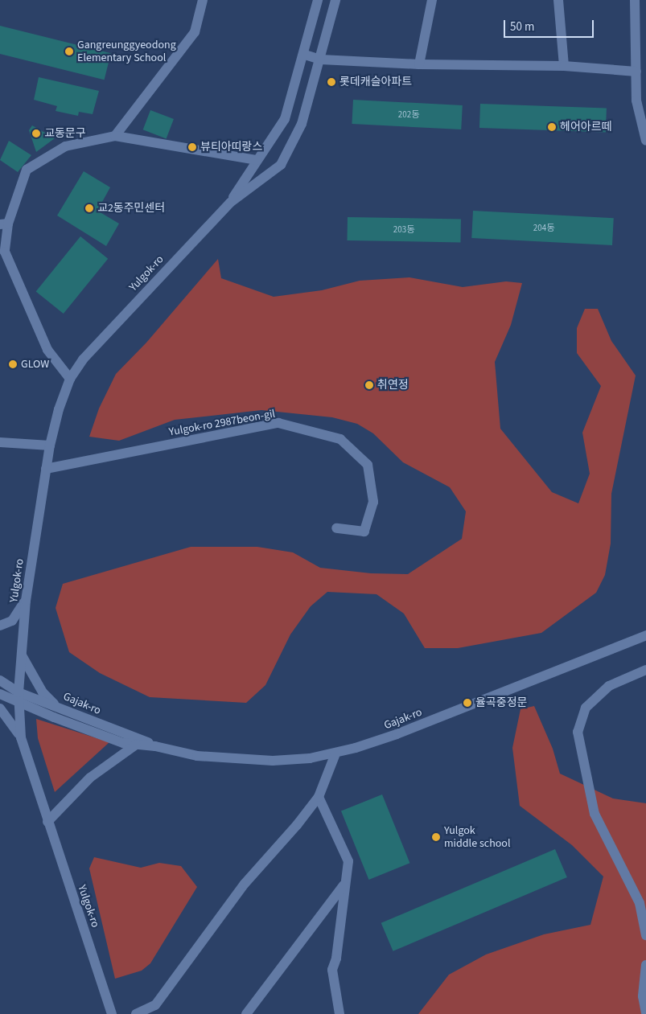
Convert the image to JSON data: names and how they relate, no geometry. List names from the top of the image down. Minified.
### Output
{"streets":{"street":["Yulgok-ro","Yulgok-ro 2987beon-gil","Gajak-ro"]},"crossings":[["Yulgok-ro","Yulgok-ro 2987beon-gil"],["Yulgok-ro","Gajak-ro"]],"places":["Gangreunggyeodong Elementary School","롯데캐슬아파트","헤어아르떼","교동문구","뷰티아띠랑스","교2동주민센터","GLOW","취연정","율곡중정문","Yulgok middle school"],"house_numbers":["202동","204동","203동"],"scale_bar":"50 m"}
